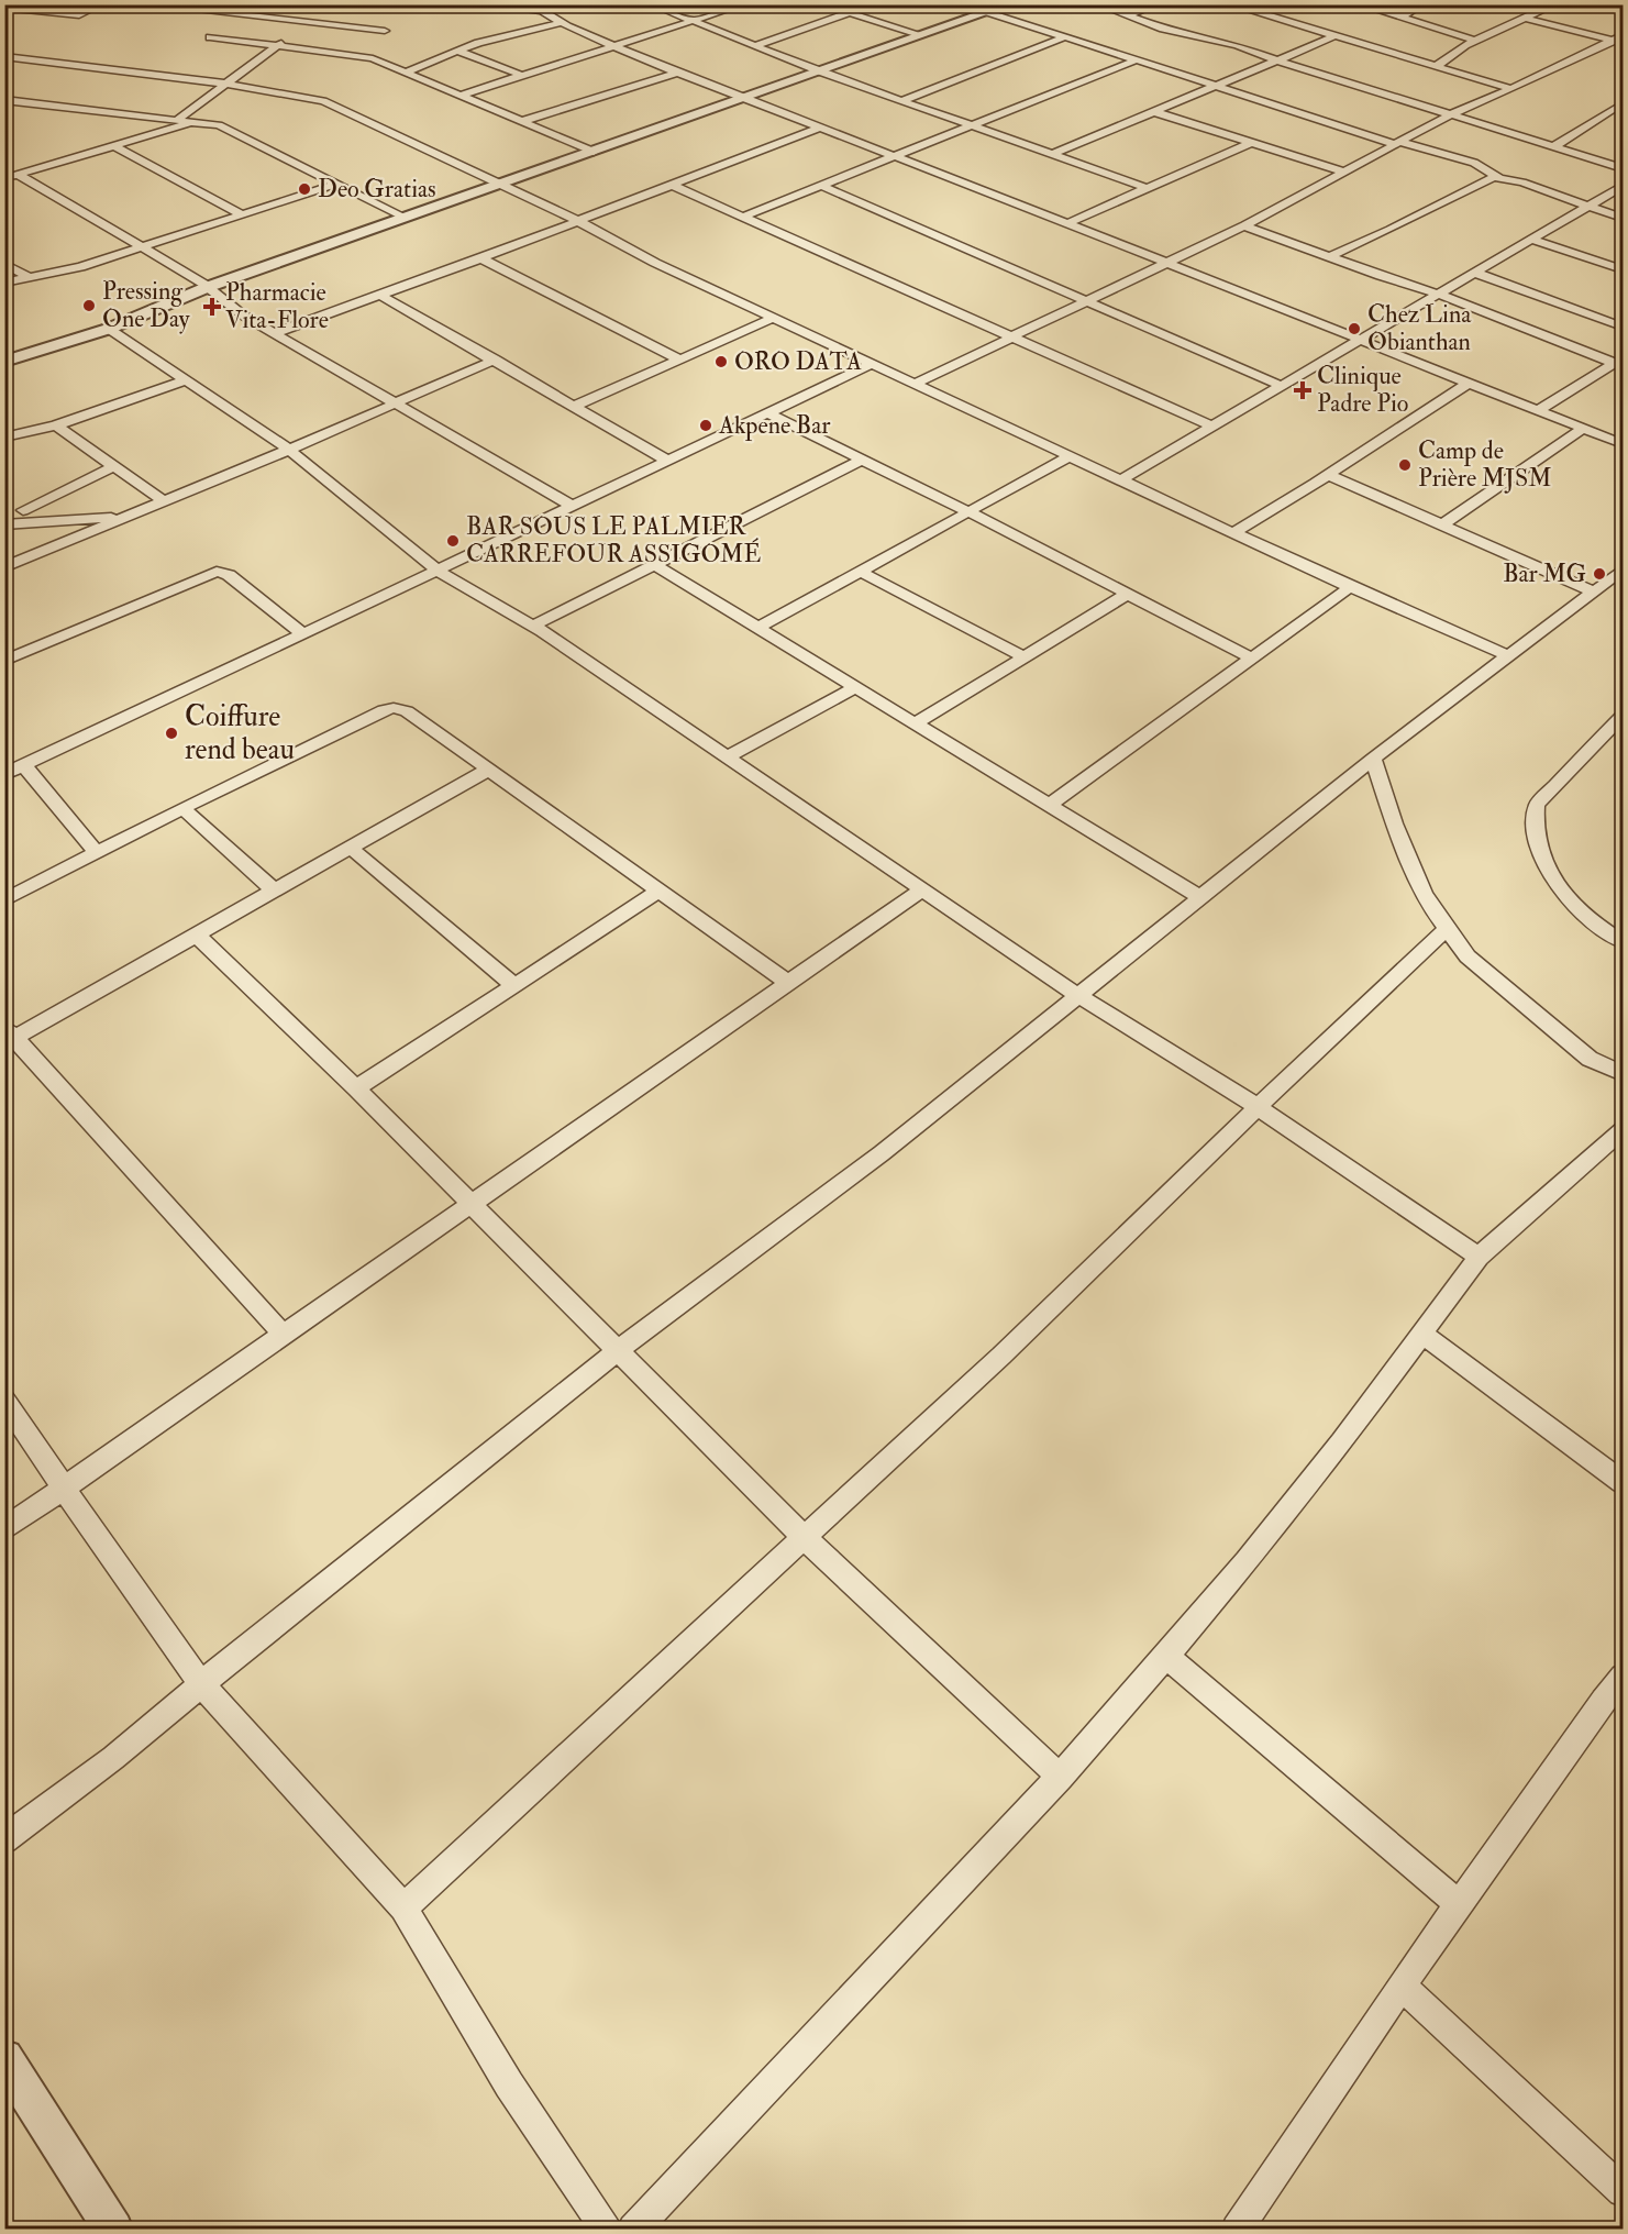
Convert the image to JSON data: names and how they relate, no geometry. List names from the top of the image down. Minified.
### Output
{"places":{"other":["Deo Gratias","Pressing One Day","Chez Lina Obianthan","ORO DATA","Akpene Bar","Camp de Prière MJSM","BAR SOUS LE PALMIER CARREFOUR ASSIGOMÉ","Bar MG","Coiffure rend beau"],"health":["Pharmacie Vita-Flore","Clinique Padre Pio"]}}
